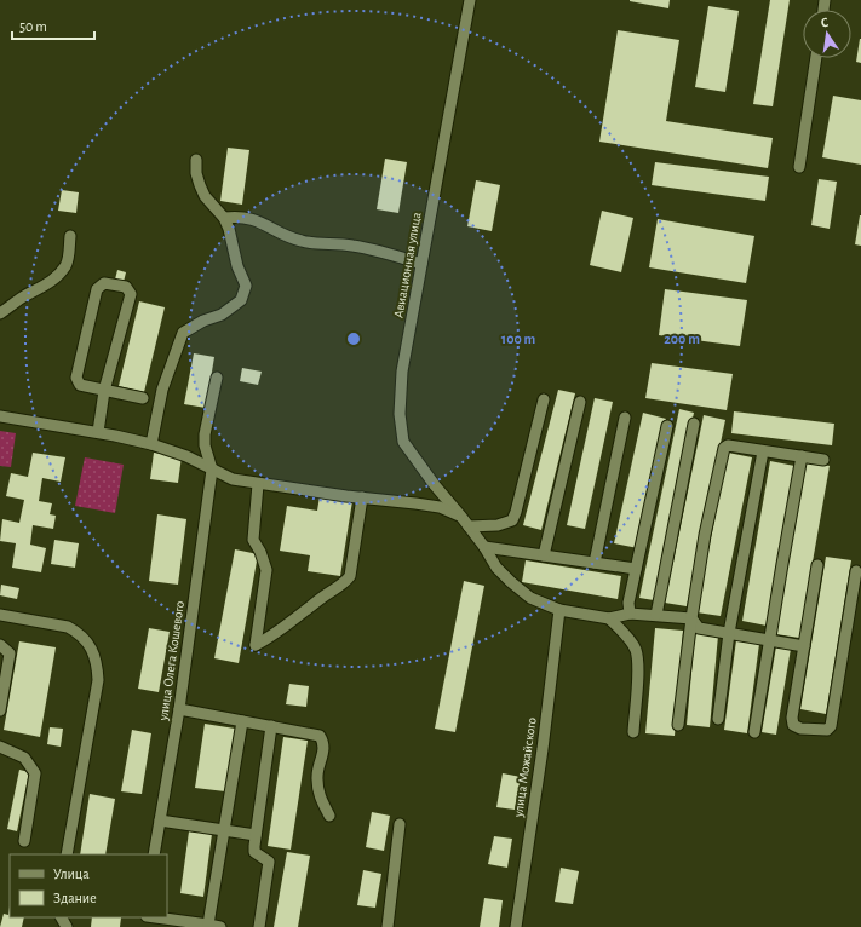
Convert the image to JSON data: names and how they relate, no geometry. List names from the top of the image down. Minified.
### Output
{"streets":{"street":["Авиационная улица","улица Олега Кошевого","улица Можайского"]},"crossings":[["Авиационная улица","улица Можайского"]],"legend":["Улица","Здание"],"scale_bar":"50 m","north":"top","rings":["100 m","200 m"]}
